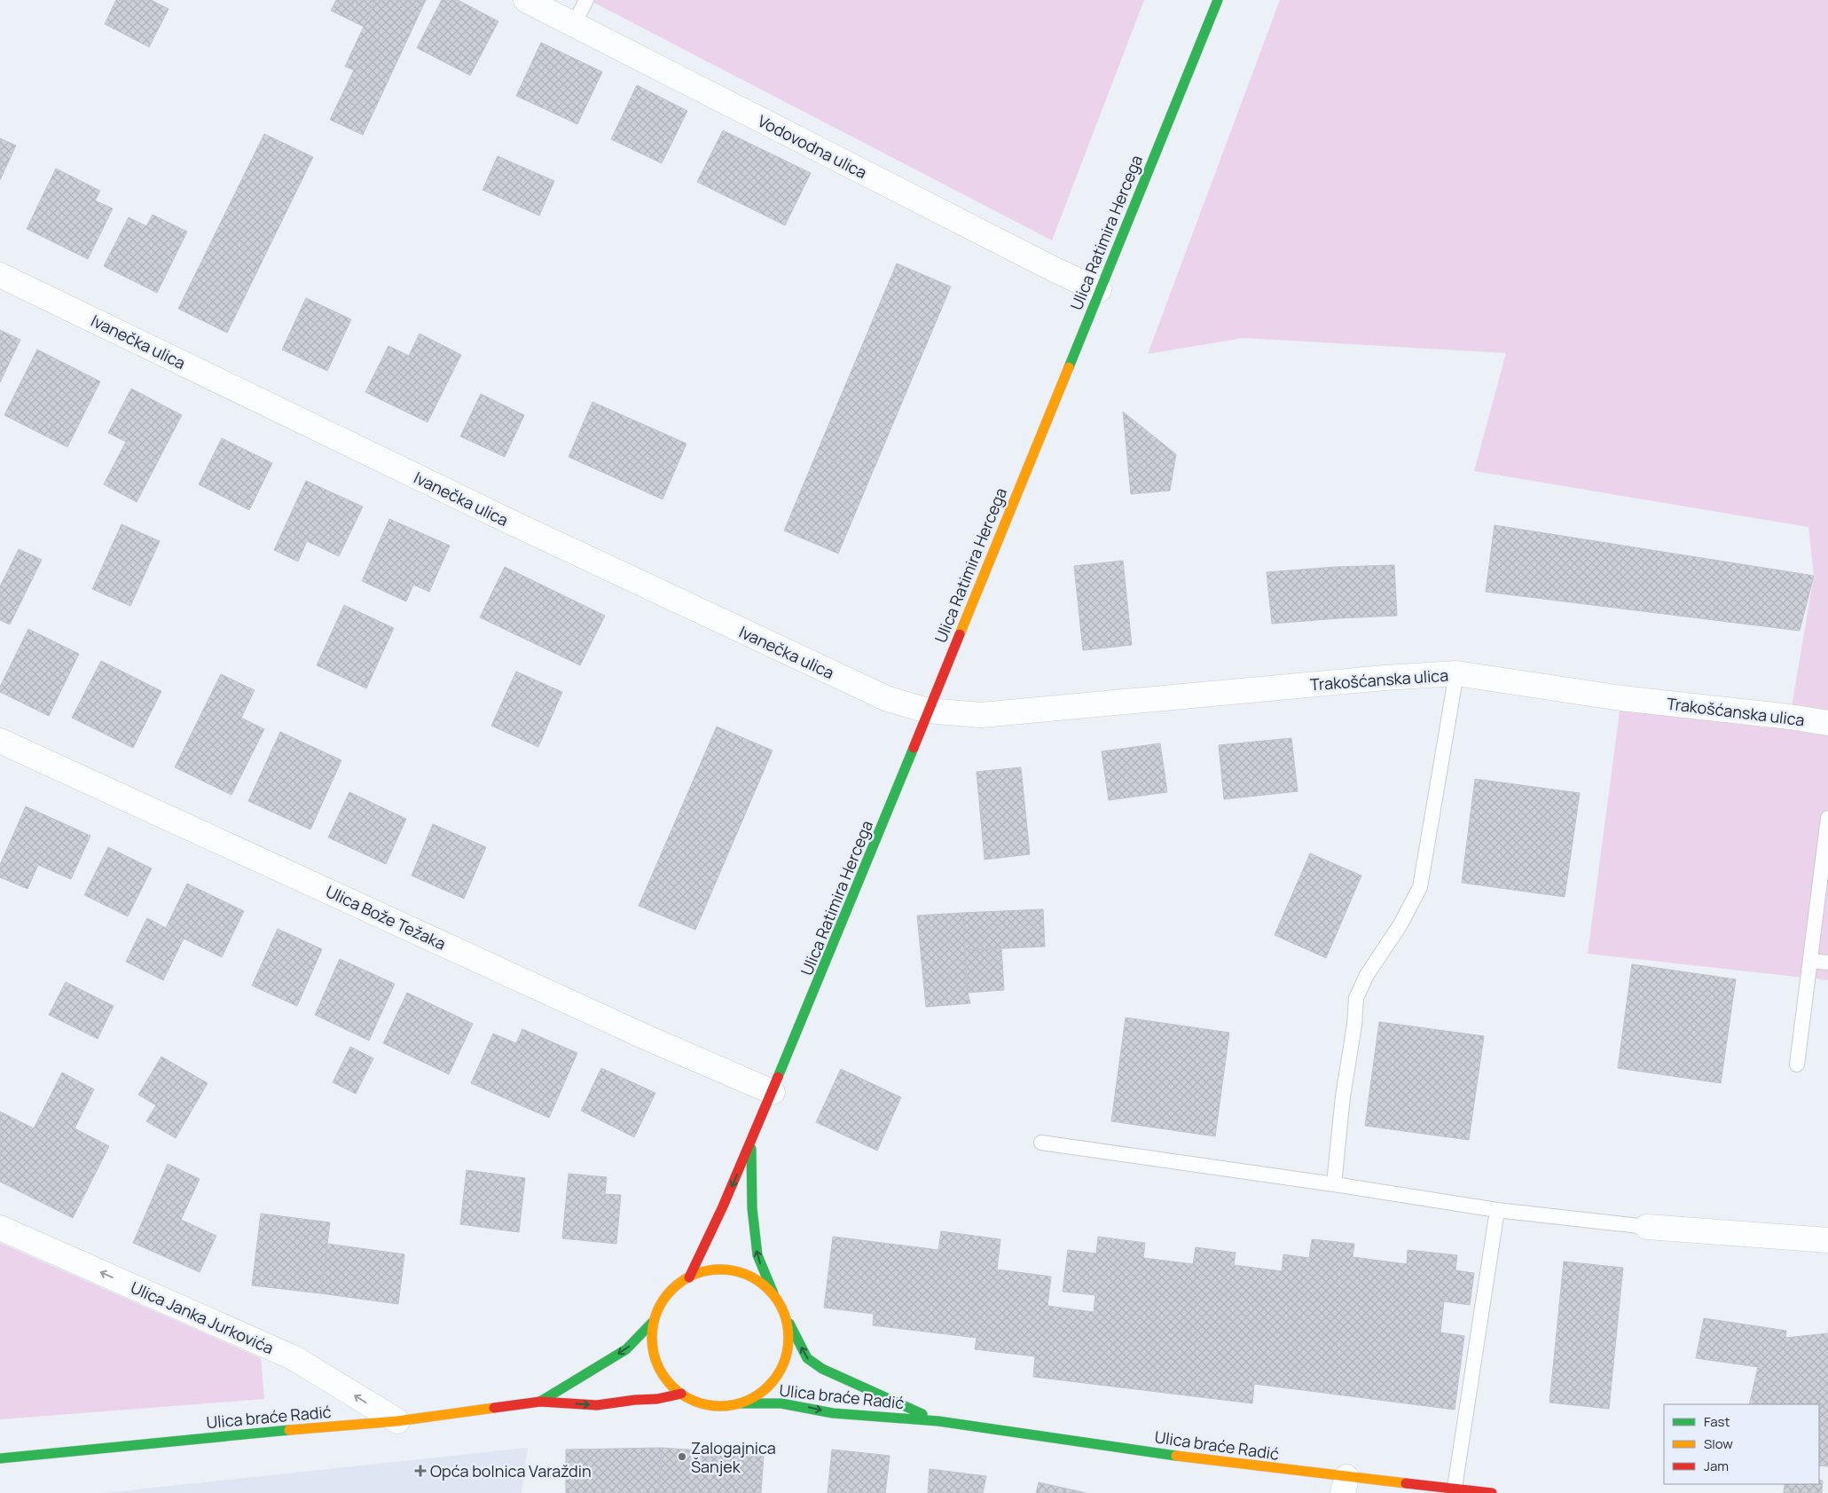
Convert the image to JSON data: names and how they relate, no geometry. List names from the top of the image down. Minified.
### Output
{"streets":{"main road":["Ulica Ratimira Hercega","Ulica braće Radić"],"street":["Vodovodna ulica","Ivanečka ulica","Trakošćanska ulica","Ulica Bože Težaka","Ulica Janka Jurkovića"]},"crossings":[["Vodovodna ulica","Ulica Ratimira Hercega"],["Ulica Ratimira Hercega","Ivanečka ulica"],["Ulica Ratimira Hercega","Trakošćanska ulica"],["Ulica Ratimira Hercega","Ulica Bože Težaka"],["Ulica Ratimira Hercega","Ulica braće Radić"],["Ivanečka ulica","Trakošćanska ulica"],["Ulica Janka Jurkovića","Ulica braće Radić"]],"one_way":["Ulica Janka Jurkovića"],"places":{"other":["Zalogajnica Šanjek"],"health":["Opća bolnica Varaždin"]},"legend":["Fast","Slow","Jam"]}
